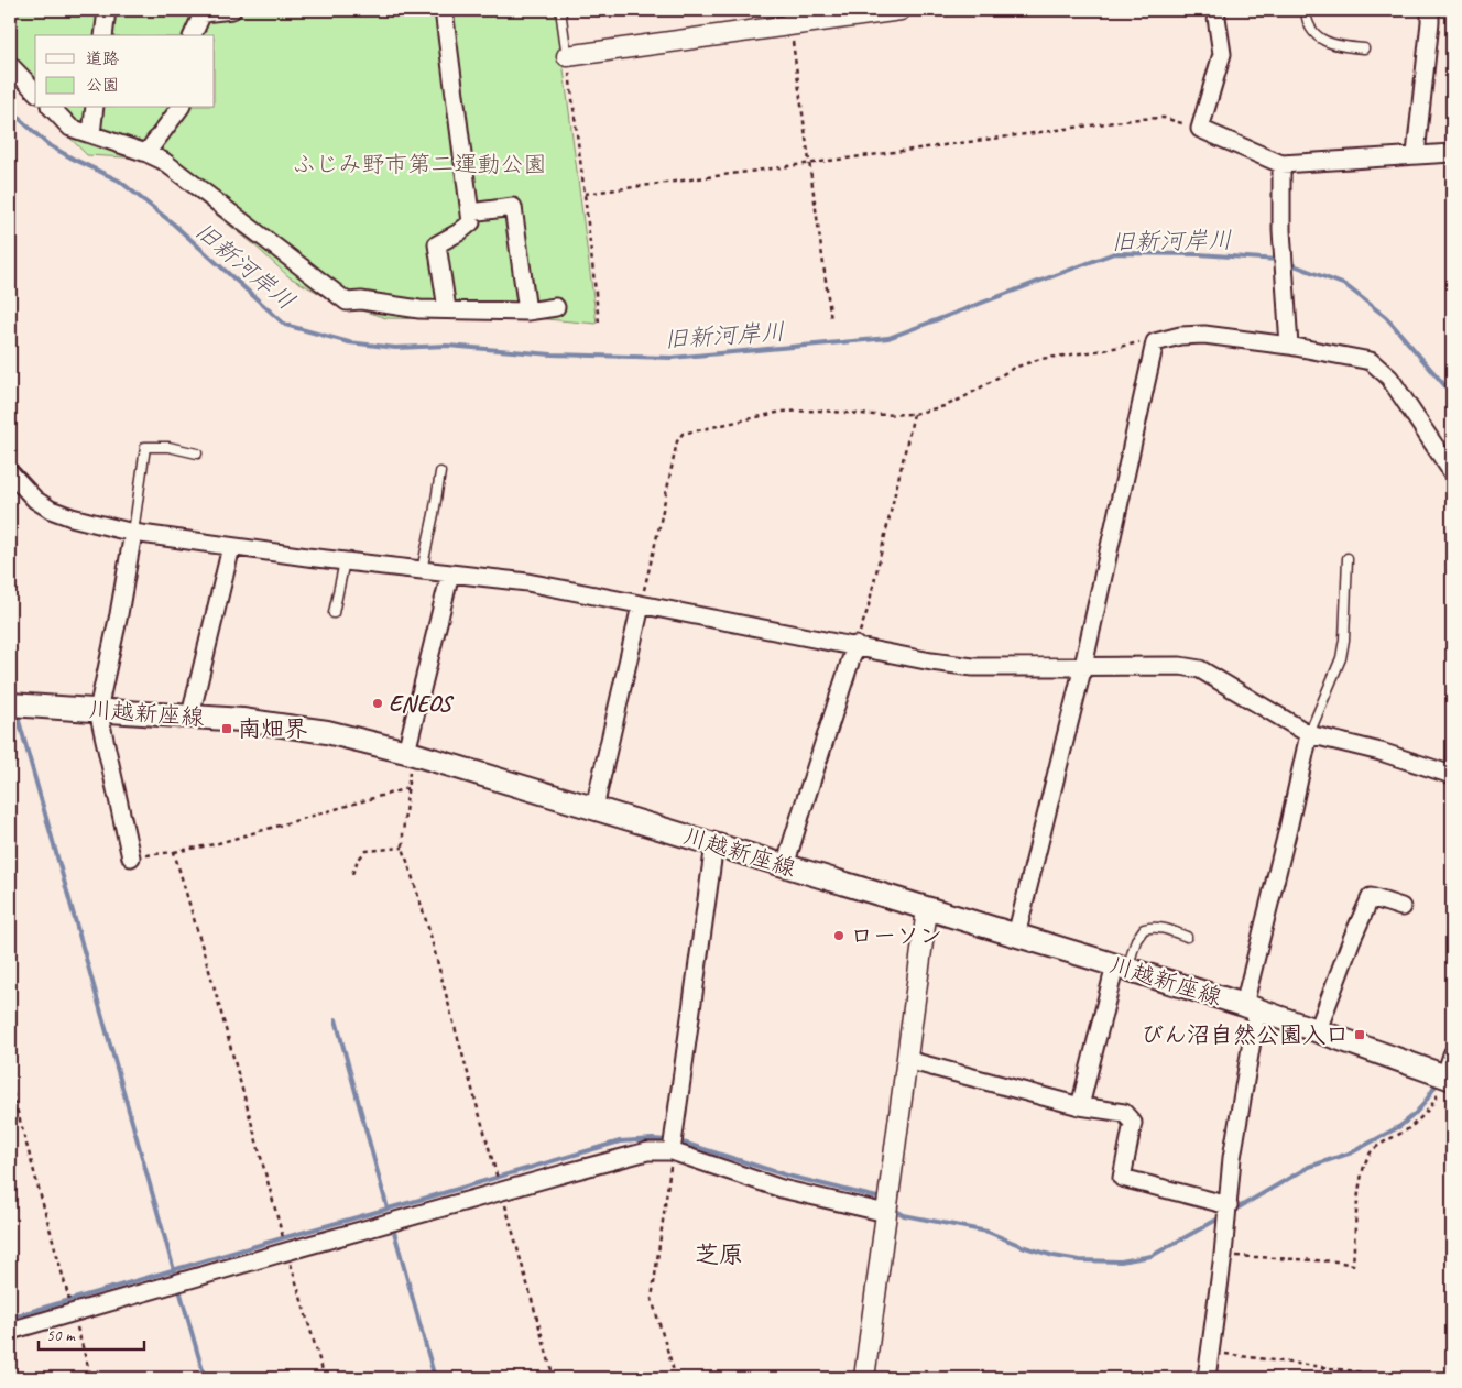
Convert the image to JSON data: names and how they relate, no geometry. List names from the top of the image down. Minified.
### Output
{"streets":{"main road":["川越新座線"]},"districts":["芝原"],"water":["旧新河岸川"],"parks":["ふじみ野市第二運動公園"],"places":{"other":["ENEOS","ローソン"],"transit":["南畑界","びん沼自然公園入口"]},"legend":["道路","公園"],"scale_bar":"50 m"}
